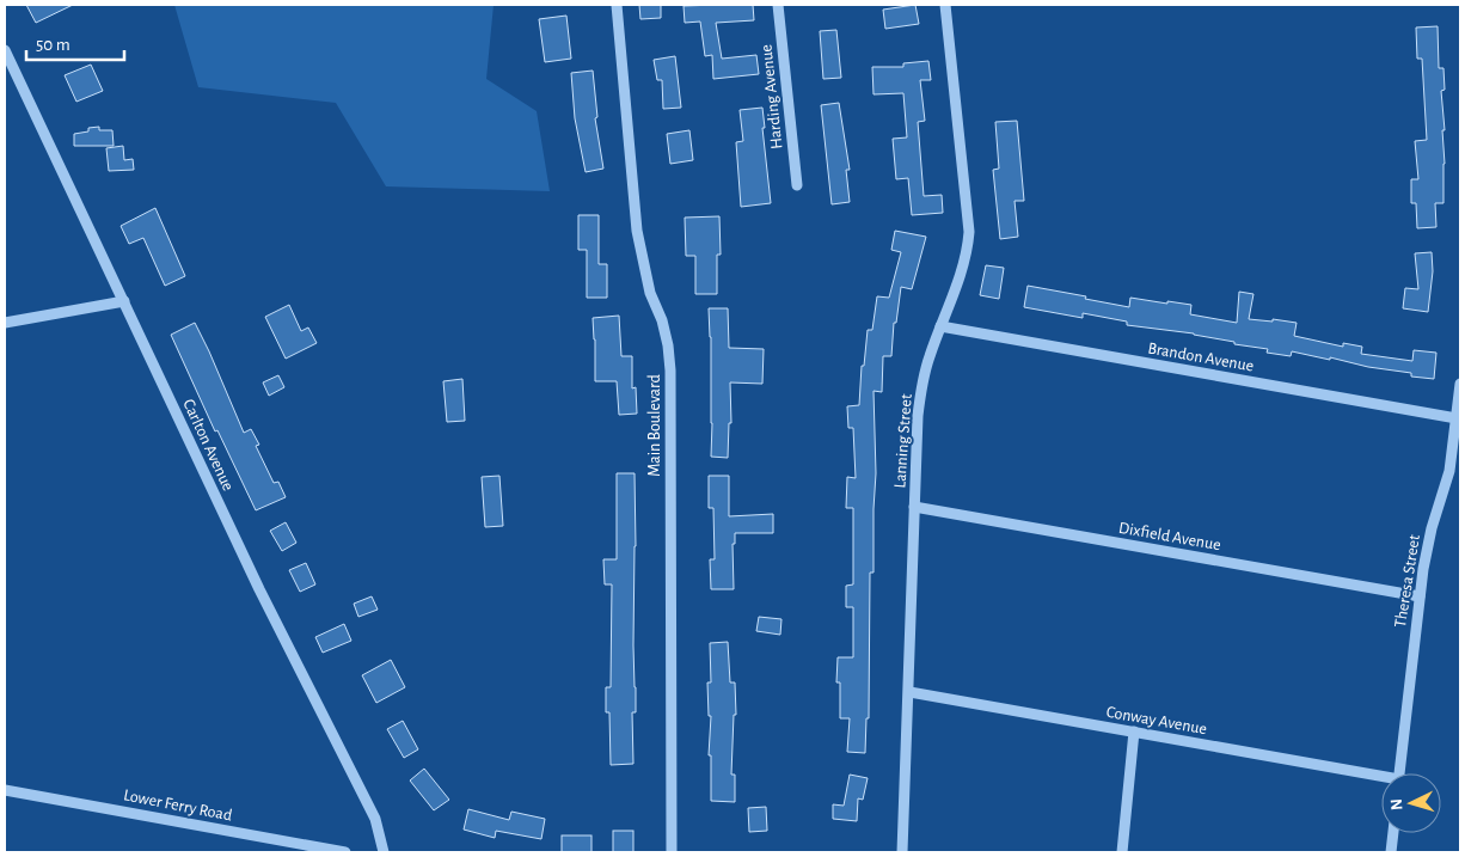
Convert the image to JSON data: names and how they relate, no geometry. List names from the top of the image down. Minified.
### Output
{"streets":{"street":["Harding Avenue","Brandon Avenue","Main Boulevard","Lanning Street","Carlton Avenue","Dixfield Avenue","Theresa Street","Conway Avenue","Lower Ferry Road"]},"crossings":[["Brandon Avenue","Lanning Street"],["Brandon Avenue","Theresa Street"],["Lanning Street","Dixfield Avenue"],["Lanning Street","Conway Avenue"],["Dixfield Avenue","Theresa Street"]],"scale_bar":"50 m","north":"left"}
